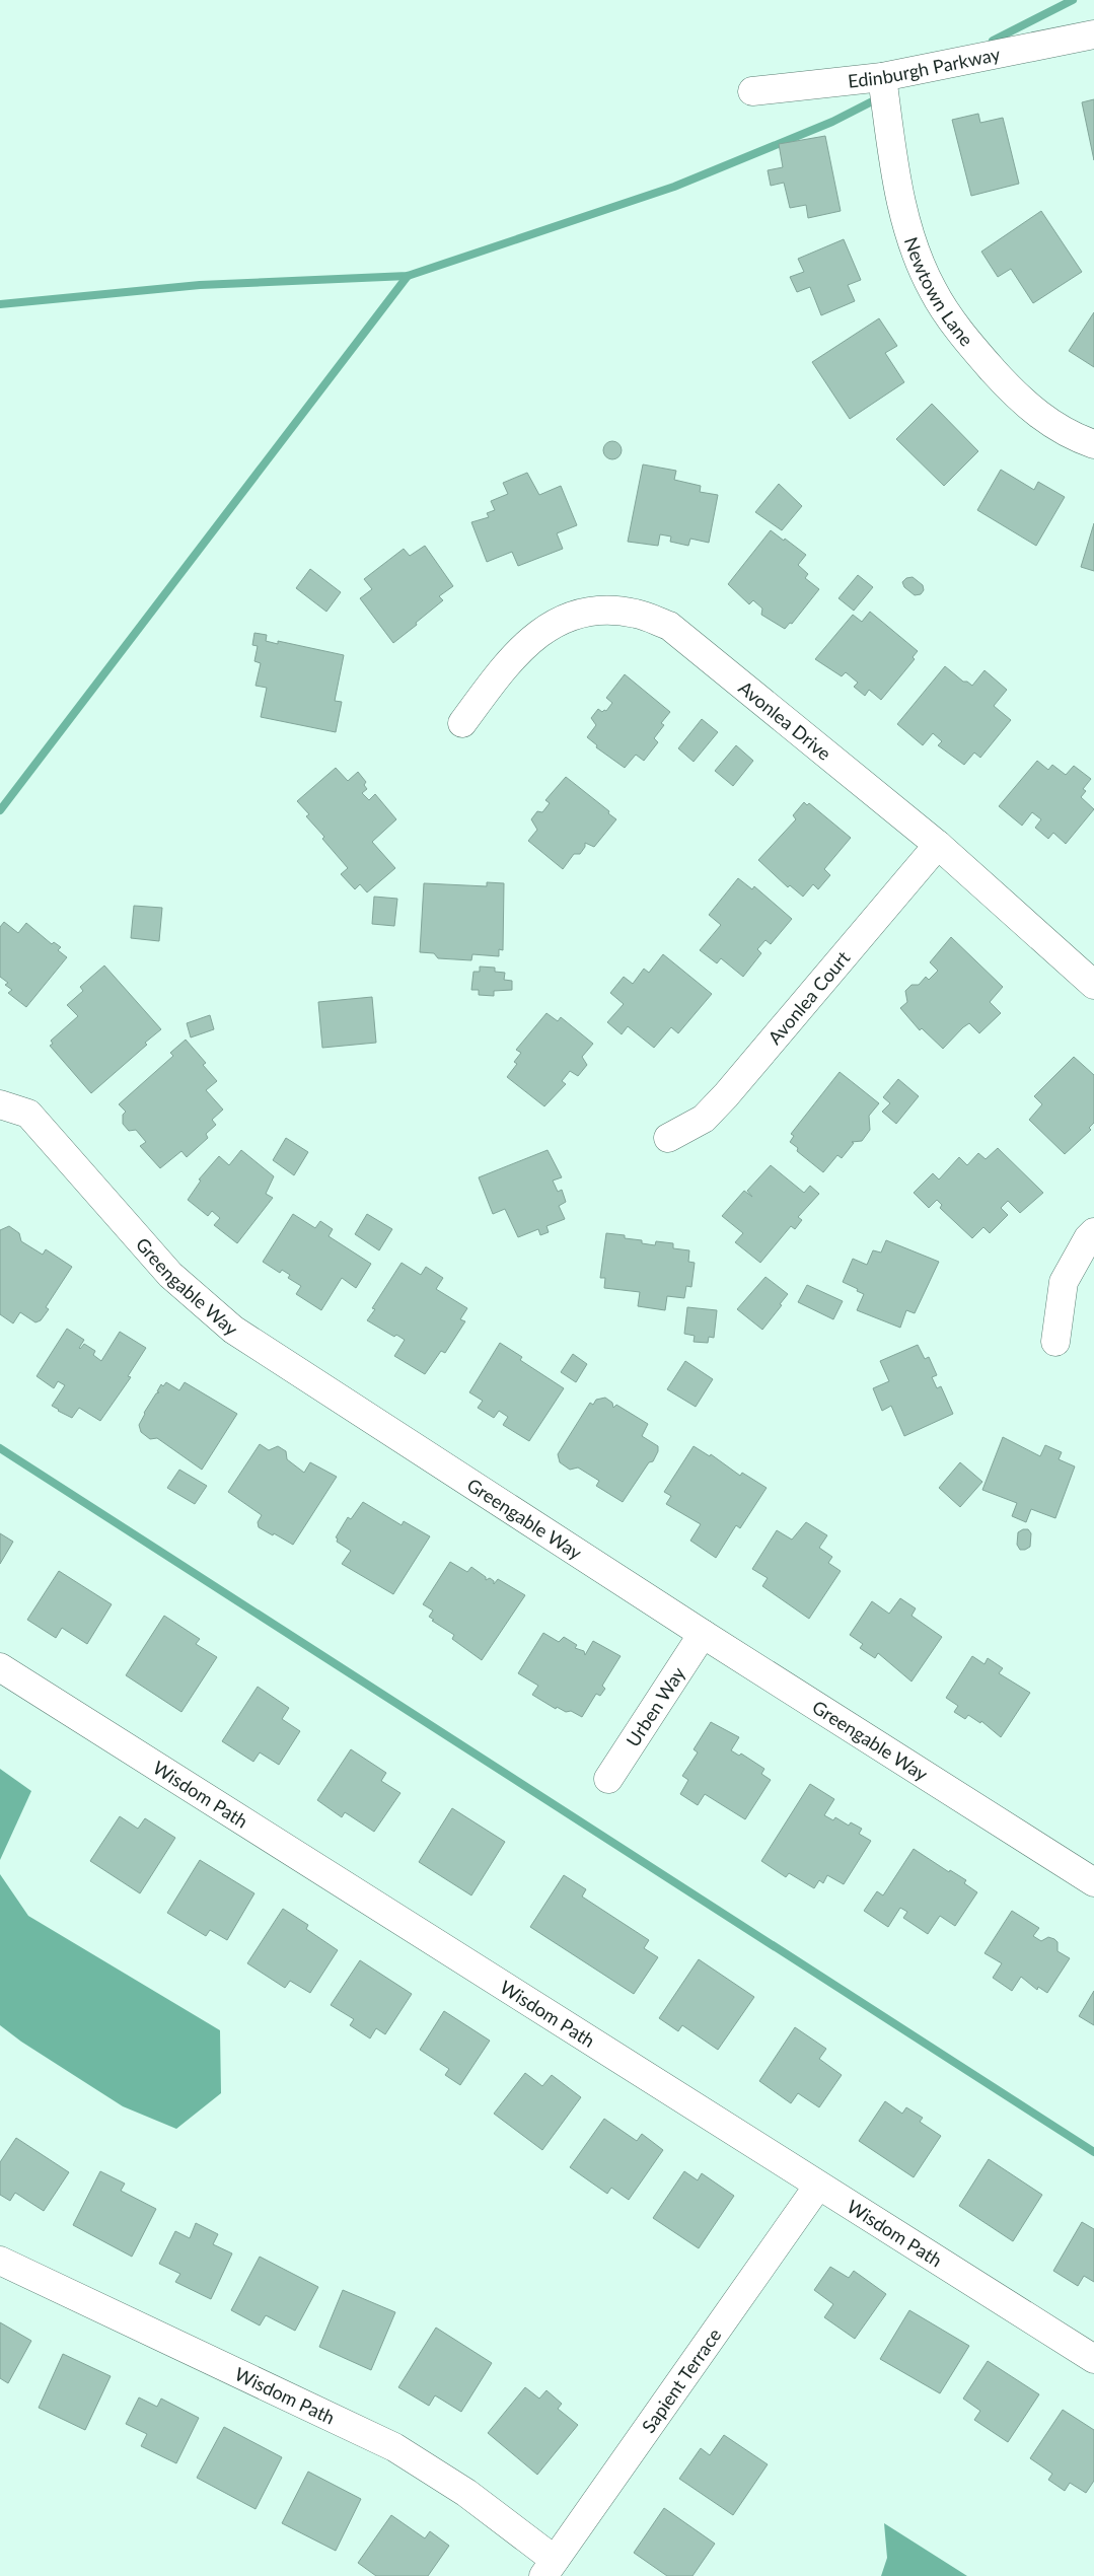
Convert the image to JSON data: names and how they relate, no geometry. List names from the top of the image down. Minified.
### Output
{"streets":{"street":["Edinburgh Parkway","Newtown Lane","Avonlea Drive","Avonlea Court","Greengable Way","Urben Way","Wisdom Path","Sapient Terrace"]},"crossings":[["Edinburgh Parkway","Newtown Lane"],["Avonlea Drive","Avonlea Court"],["Greengable Way","Urben Way"],["Wisdom Path","Sapient Terrace"]]}
